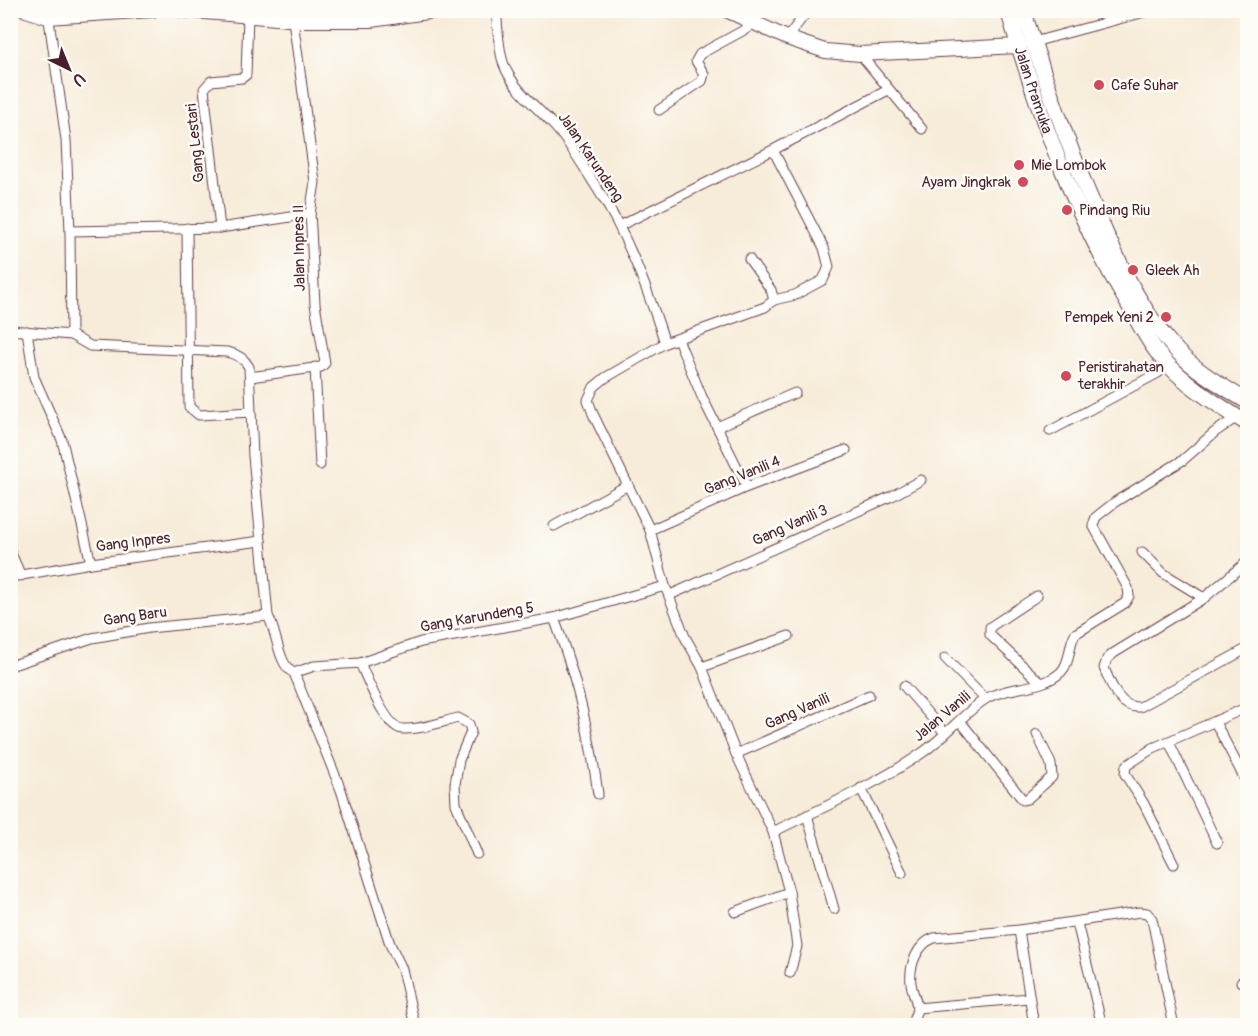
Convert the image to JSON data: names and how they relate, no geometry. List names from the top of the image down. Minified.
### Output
{"streets":{"main road":["Jalan Pramuka"],"street":["Gang Lestari","Jalan Karundeng","Jalan Inpres II","Gang Vanili 4","Gang Vanili 3","Gang Inpres","Gang Baru","Gang Karundeng 5","Gang Vanili","Jalan Vanili"]},"crossings":[["Jalan Pramuka","Jalan Vanili"],["Gang Vanili 3","Gang Karundeng 5"]],"places":["Cafe Suhar","Mie Lombok","Ayam Jingkrak","Pindang Riu","Gleek Ah","Pempek Yeni 2","Peristirahatan terakhir"],"north":"bottom right"}
